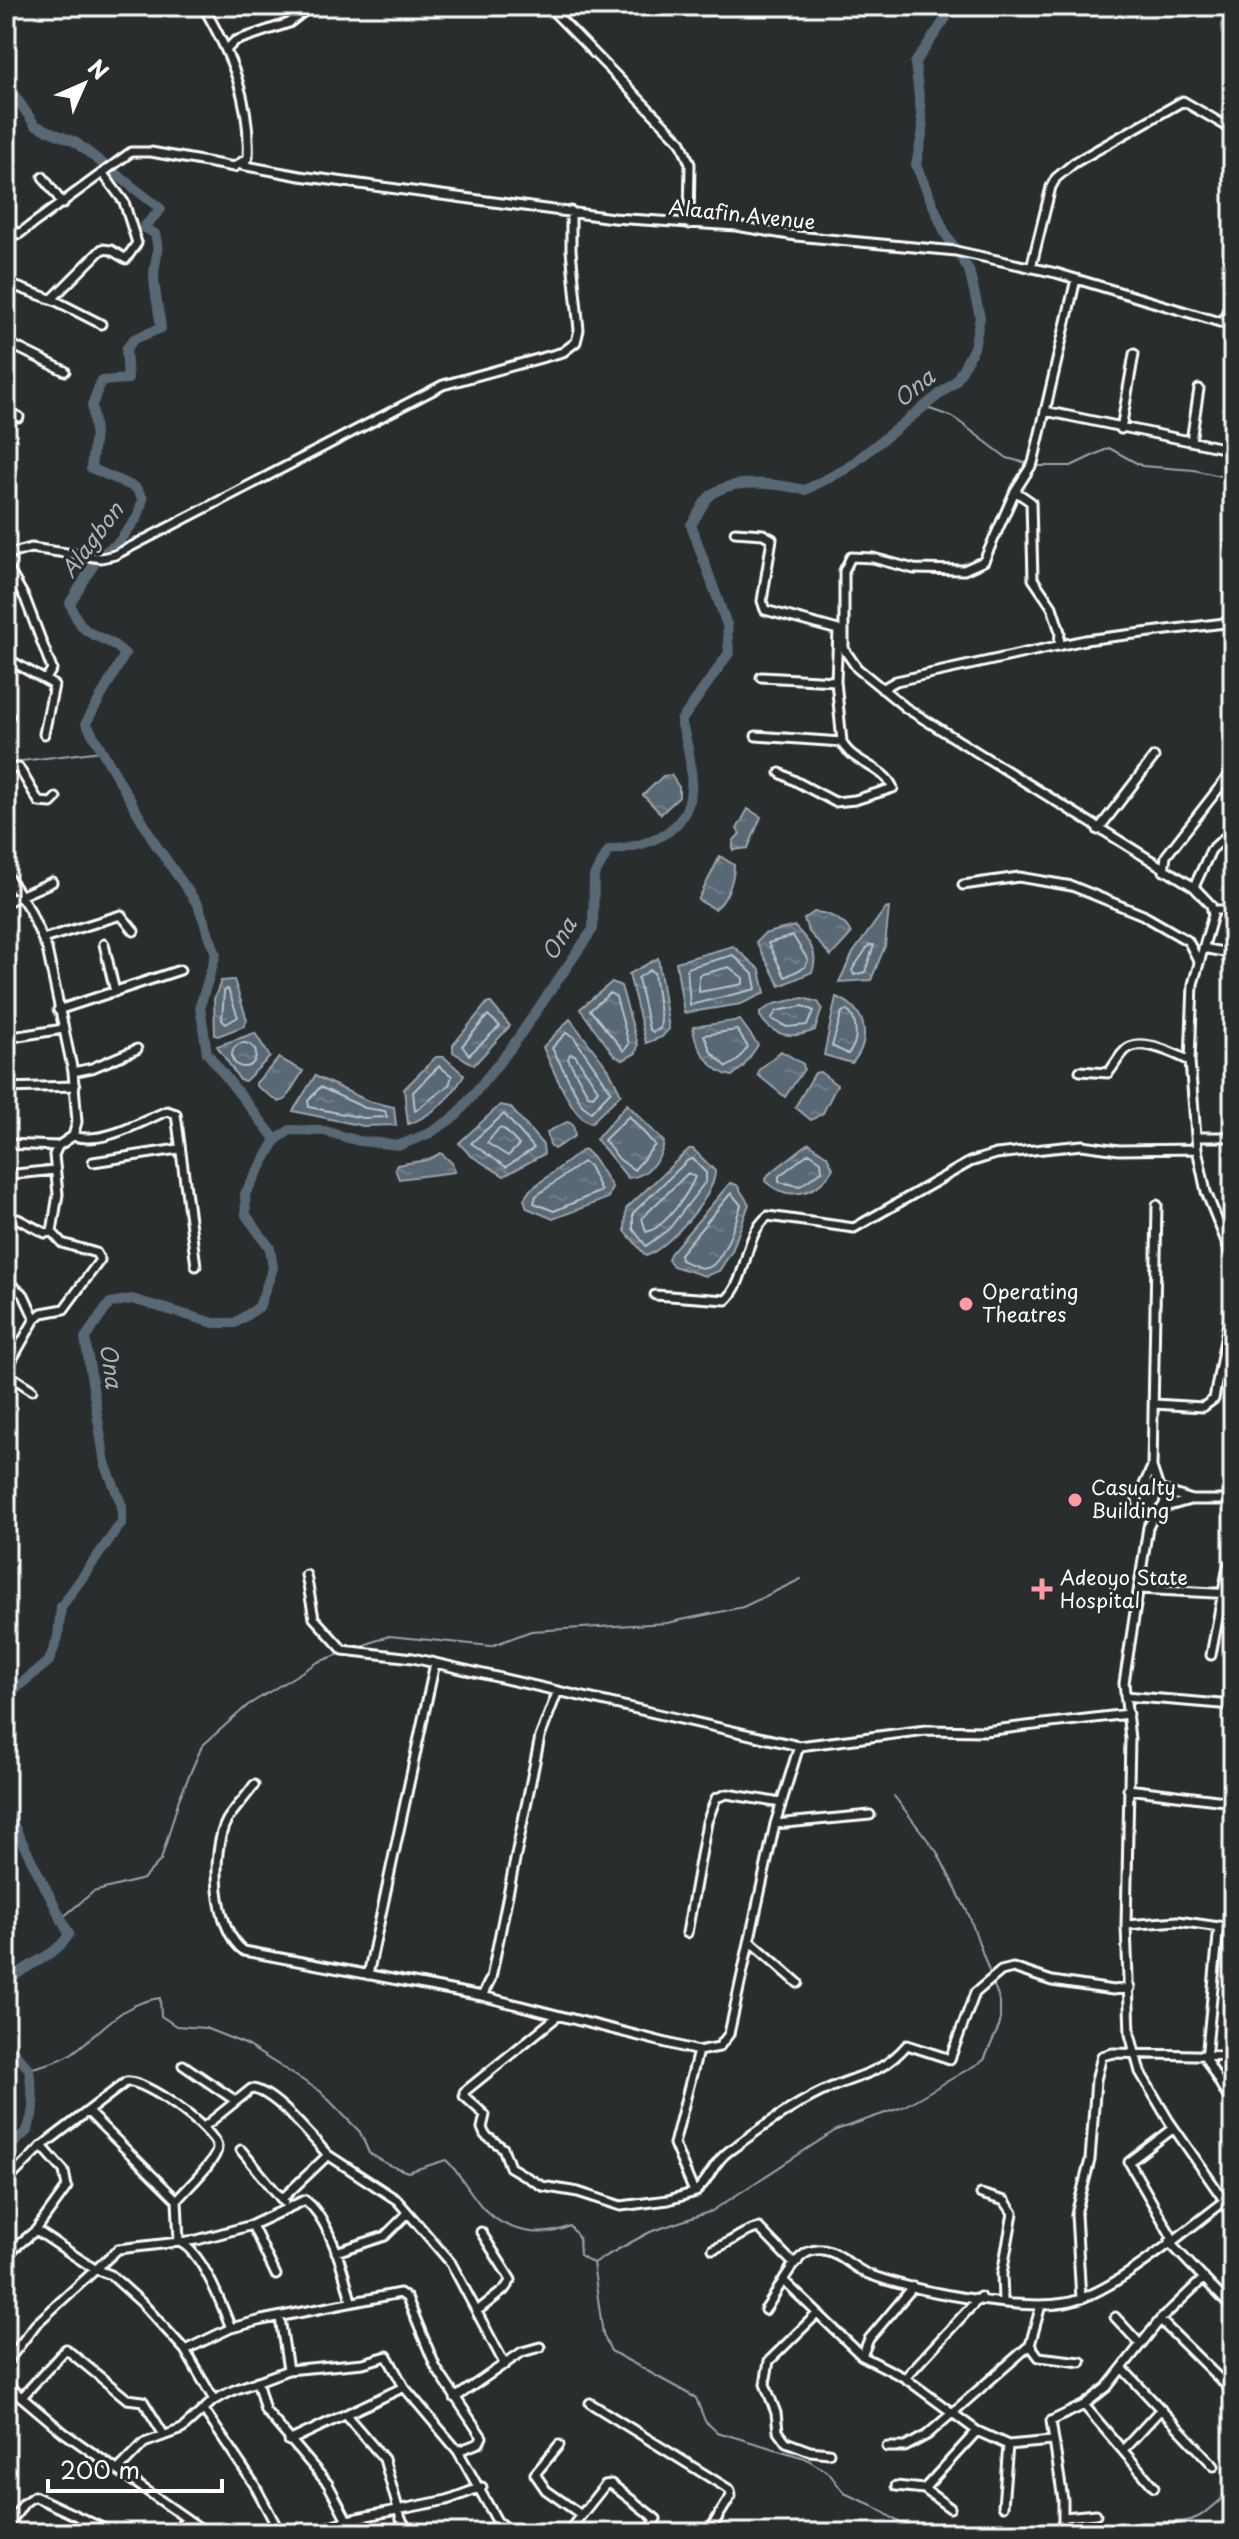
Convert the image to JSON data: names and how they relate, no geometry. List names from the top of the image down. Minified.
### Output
{"streets":{"street":["Alaafin Avenue"]},"water":["Ona","Alagbon"],"places":{"other":["Operating Theatres","Casualty Building"],"health":["Adeoyo State Hospital"]},"scale_bar":"200 m","north":"top right"}
